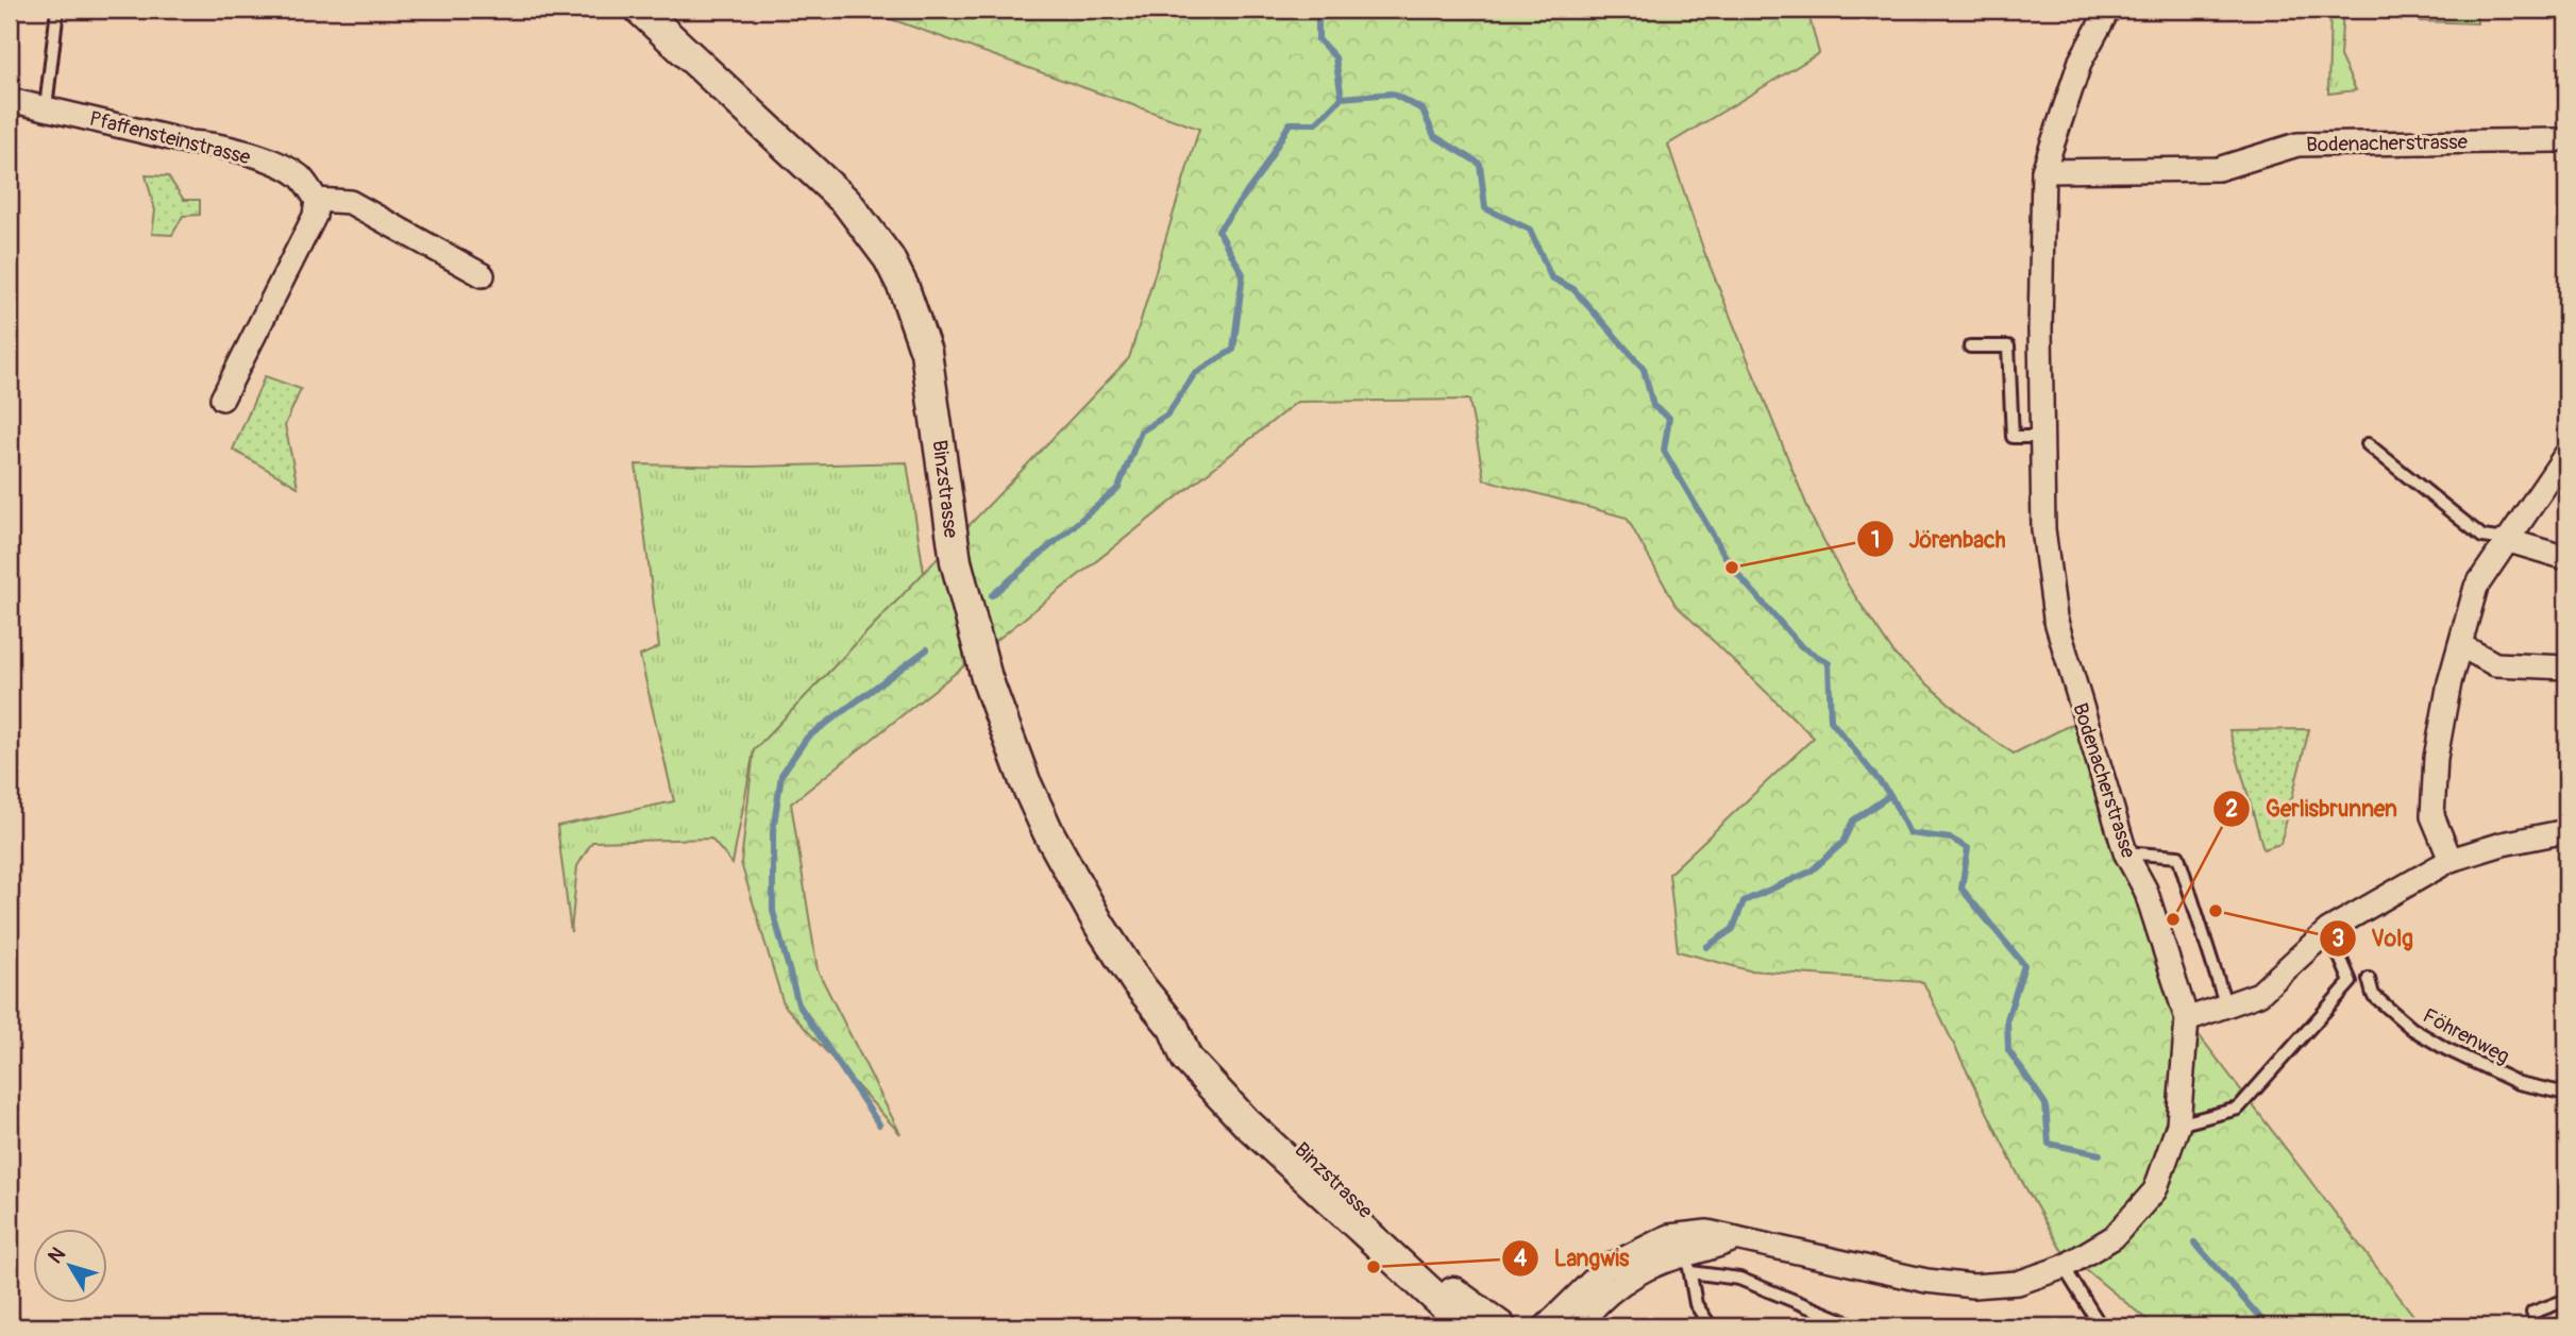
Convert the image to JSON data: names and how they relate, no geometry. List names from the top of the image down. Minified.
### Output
{"streets":{"main road":["Binzstrasse"],"street":["Pfaffensteinstrasse","Bodenacherstrasse"],"lane":["Föhrenweg"]},"places":["Jörenbach","Volg","Gerlisbrunnen","Langwis"],"north":"top left"}
